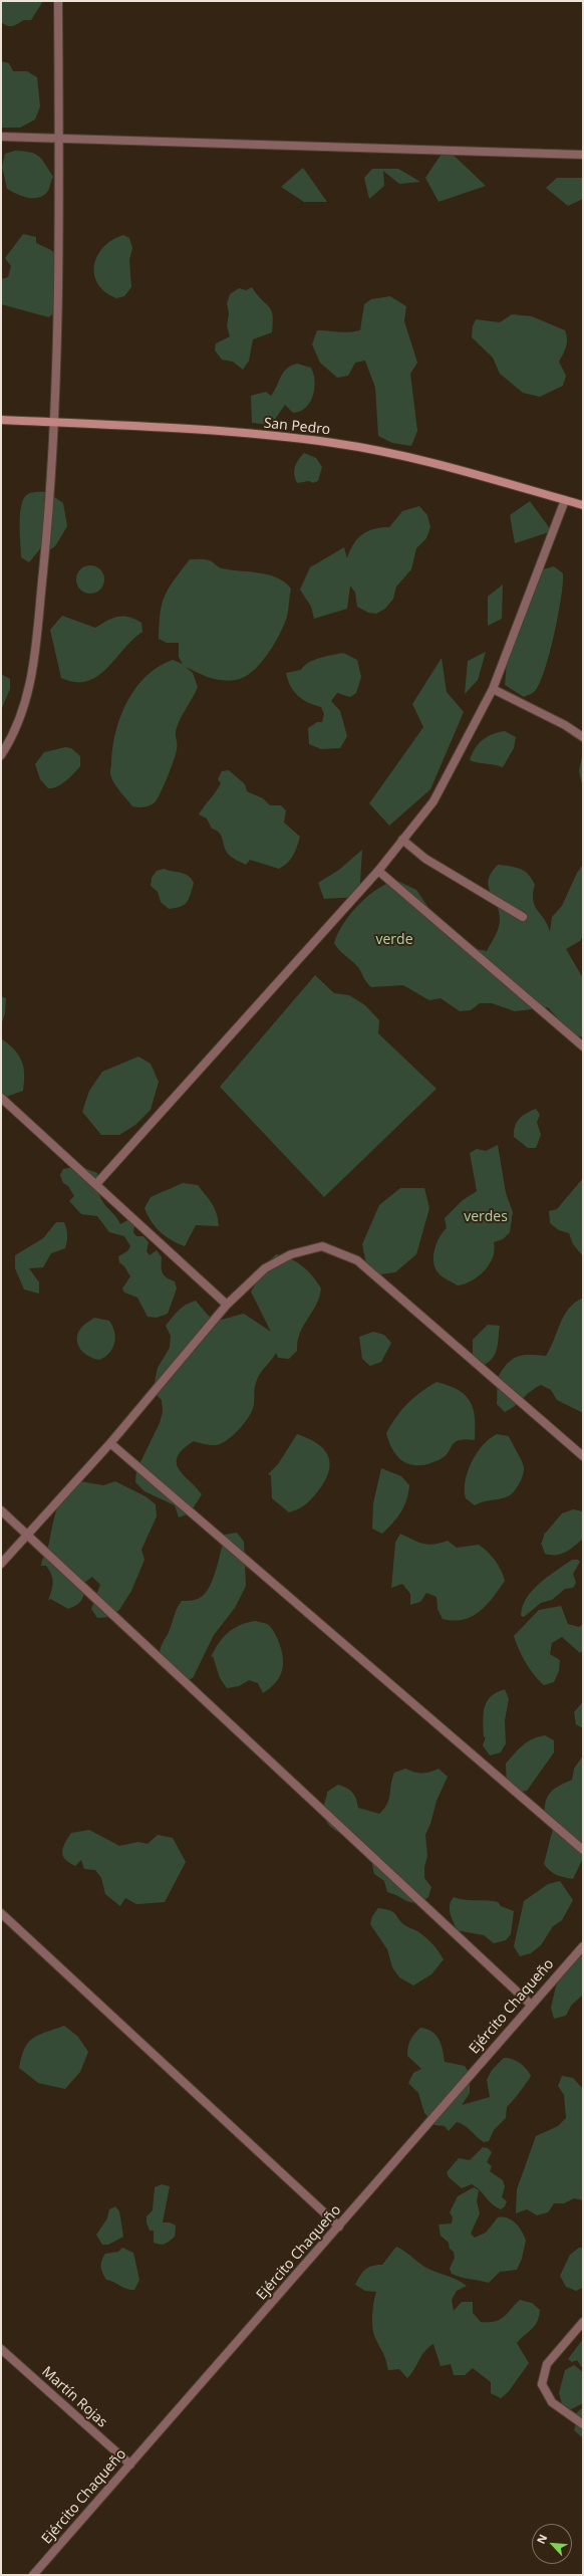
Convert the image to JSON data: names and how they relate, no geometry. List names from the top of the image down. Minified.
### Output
{"streets":{"main road":["San Pedro"],"street":["Ejército Chaqueño","Martín Rojas"]},"crossings":[["Ejército Chaqueño","Martín Rojas"]],"parks":["verde","verdes"],"north":"top left"}
